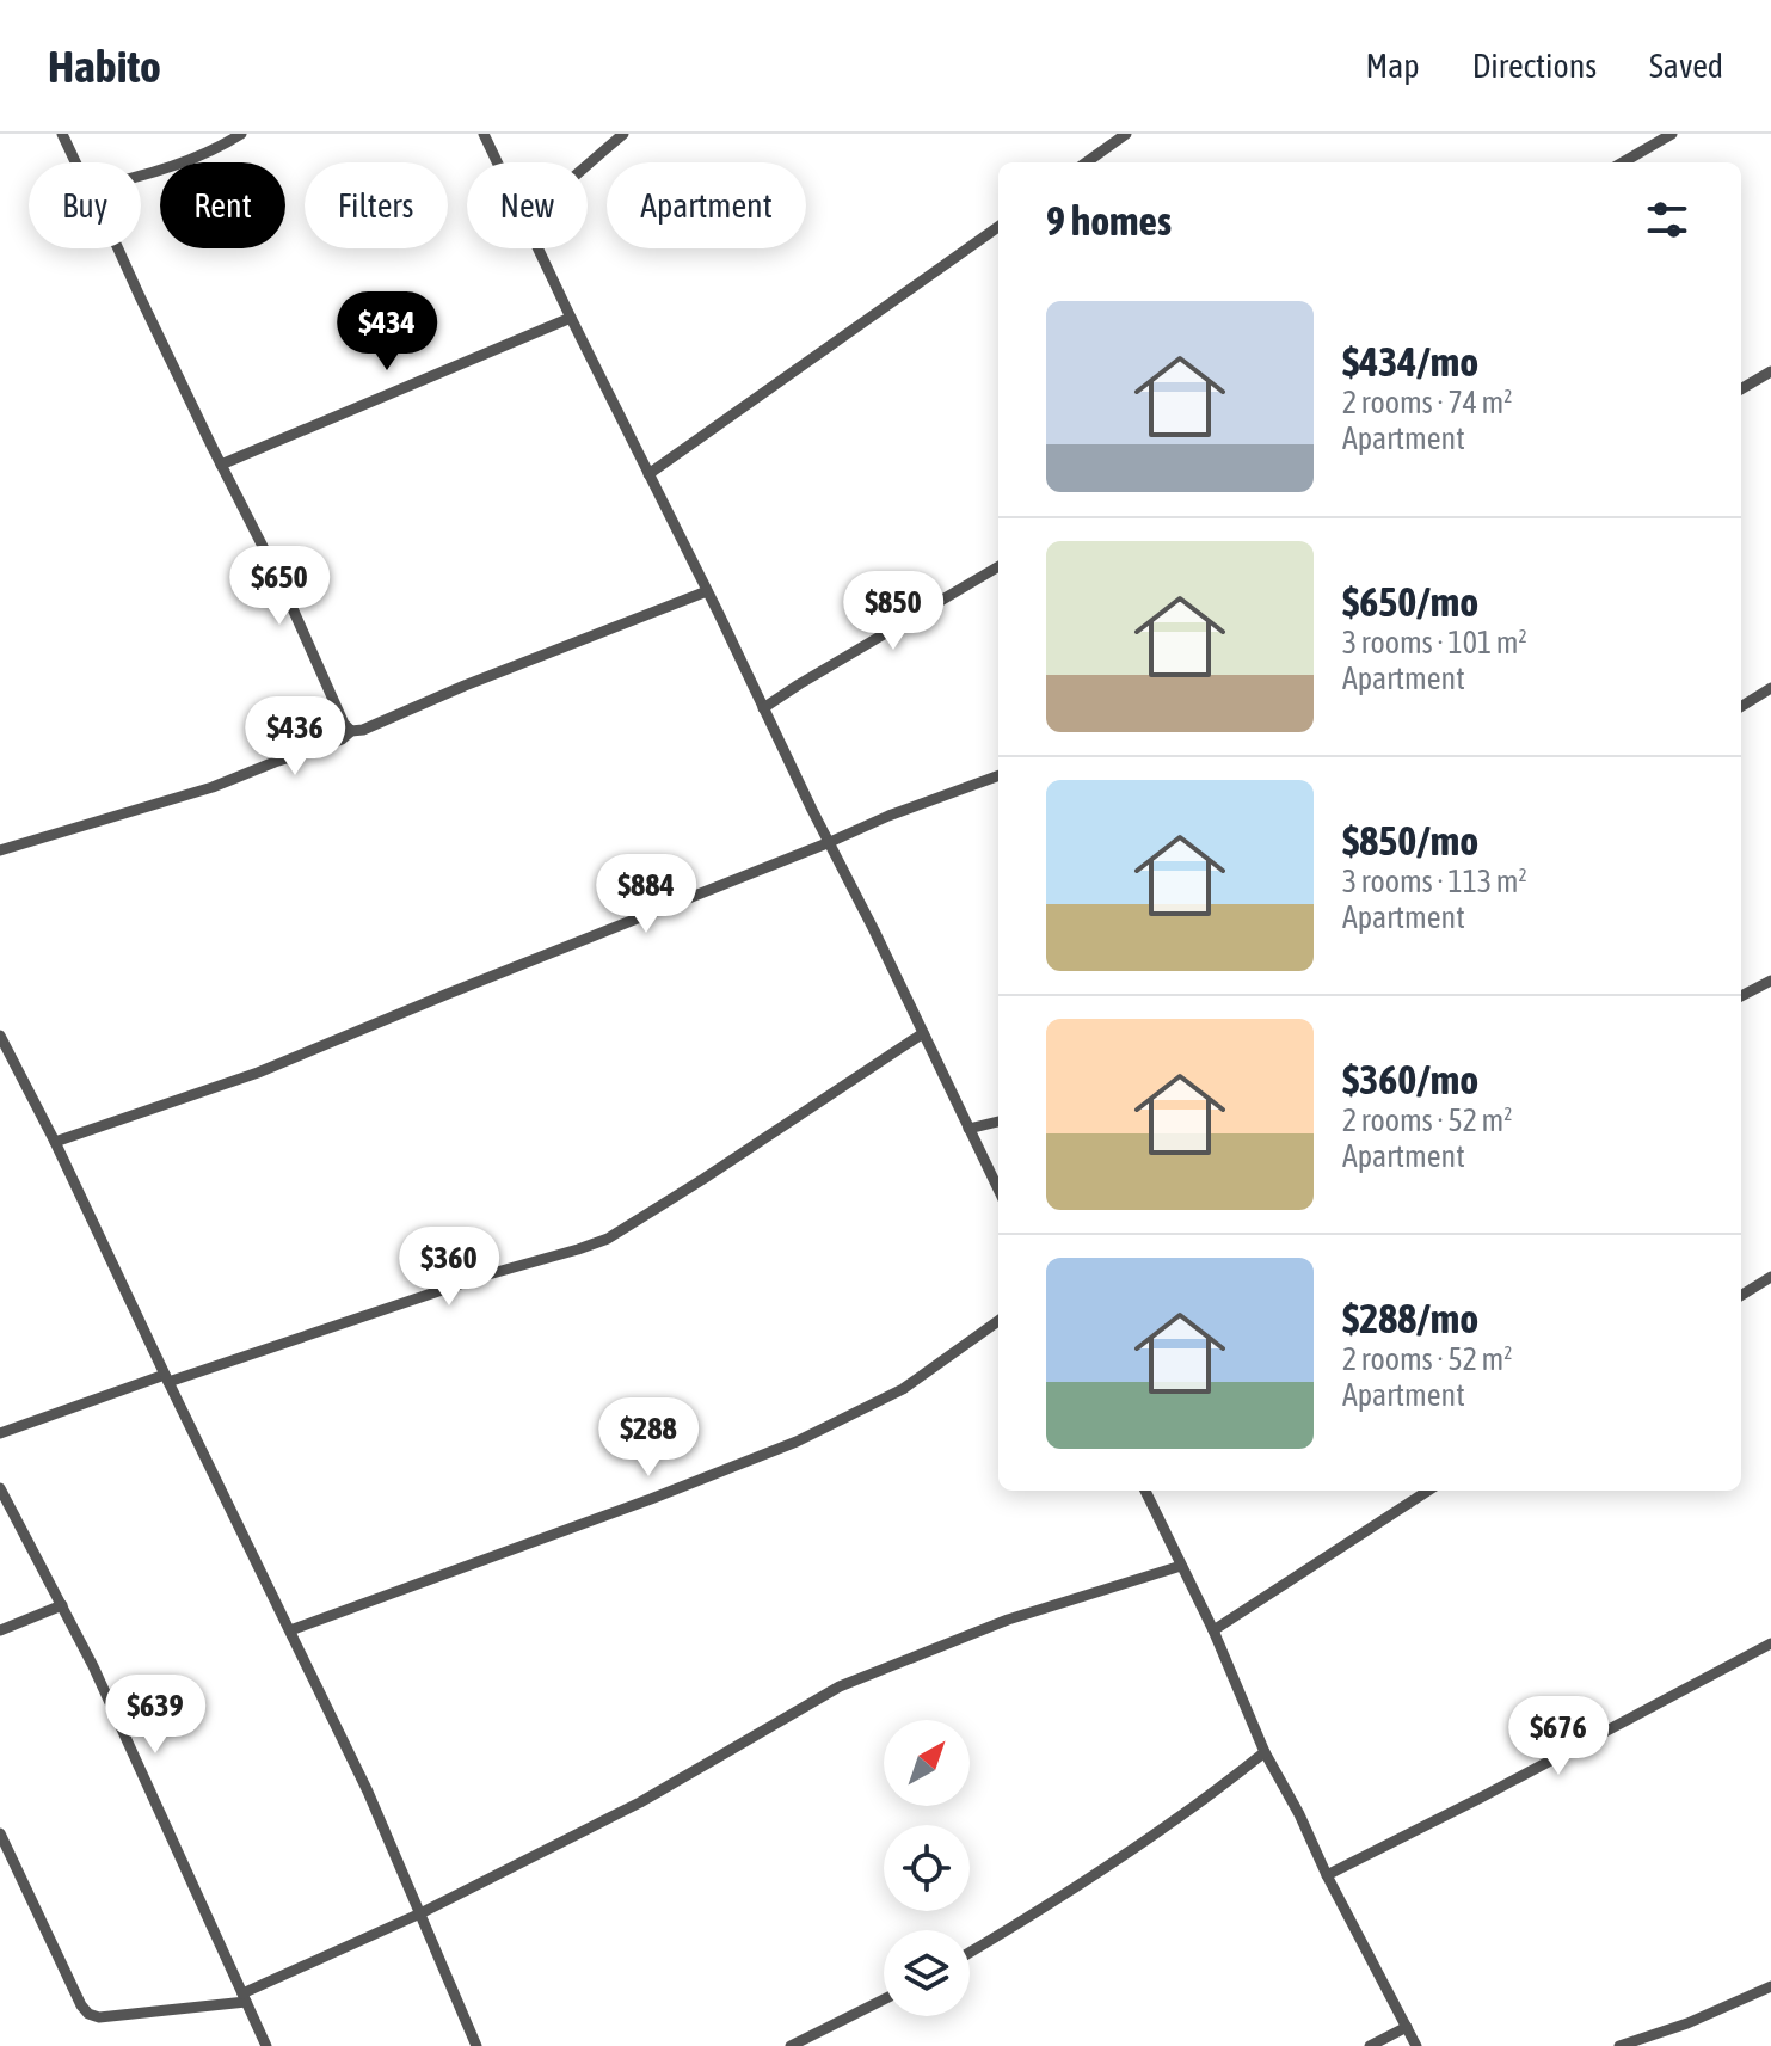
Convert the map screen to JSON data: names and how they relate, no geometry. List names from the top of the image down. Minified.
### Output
{"north":"top right","page":{"header":"Habito","nav":["Map","Directions","Saved"],"chip":["Buy","Rent","Filters","New","Apartment"],"heading":"9 homes","list":[{"name":"$434/mo","note":"2 rooms · 74 m² · Apartment"},{"name":"$650/mo","note":"3 rooms · 101 m² · Apartment"},{"name":"$850/mo","note":"3 rooms · 113 m² · Apartment"},{"name":"$360/mo","note":"2 rooms · 52 m² · Apartment"},{"name":"$288/mo","note":"2 rooms · 52 m² · Apartment"}],"price":["$434","$650","$850","$436","$884","$360","$288","$639","$676"]}}
